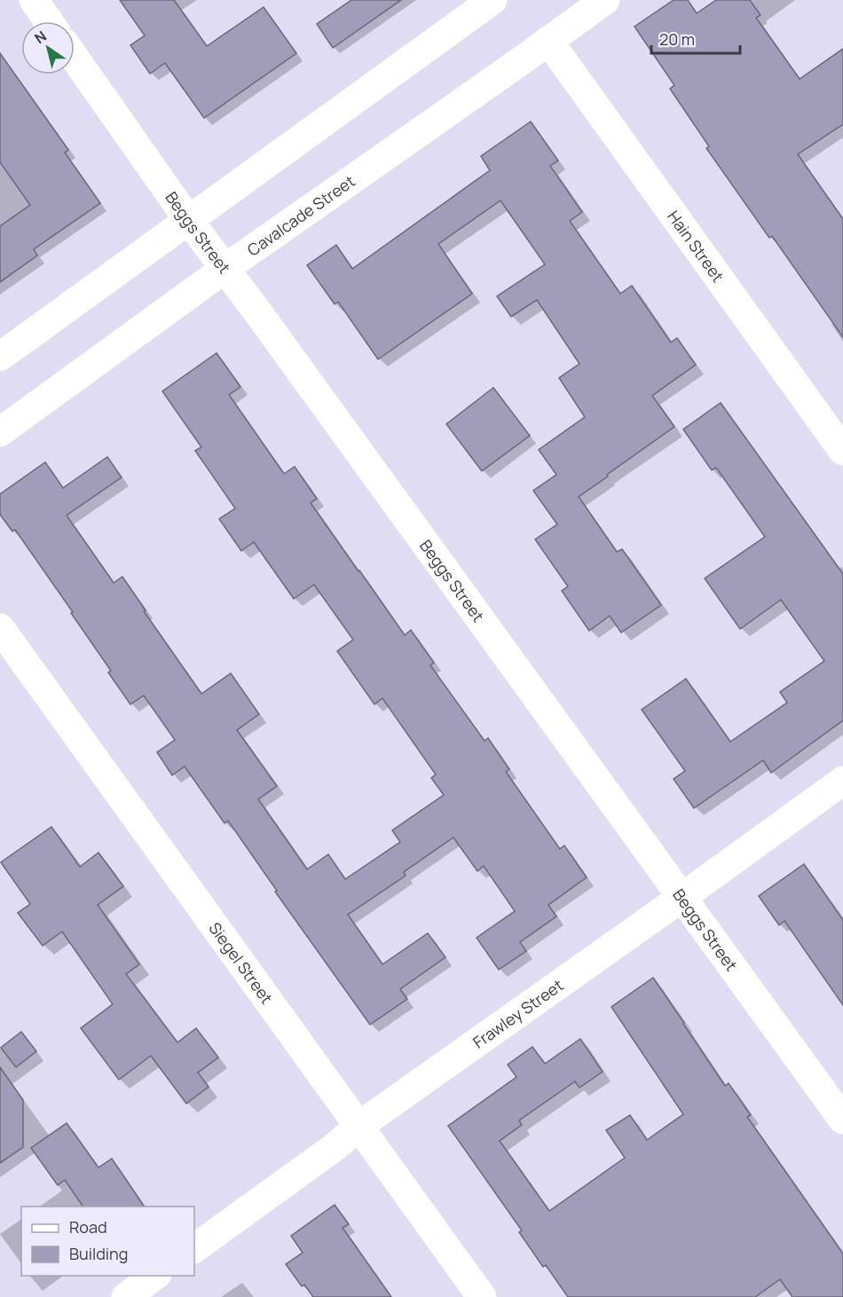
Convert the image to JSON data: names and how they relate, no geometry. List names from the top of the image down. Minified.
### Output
{"streets":{"street":["Cavalcade Street","Beggs Street","Hain Street","Siegel Street","Frawley Street"]},"crossings":[["Cavalcade Street","Beggs Street"],["Cavalcade Street","Hain Street"],["Beggs Street","Frawley Street"],["Siegel Street","Frawley Street"]],"legend":["Road","Building"],"scale_bar":"20 m","north":"top left"}
